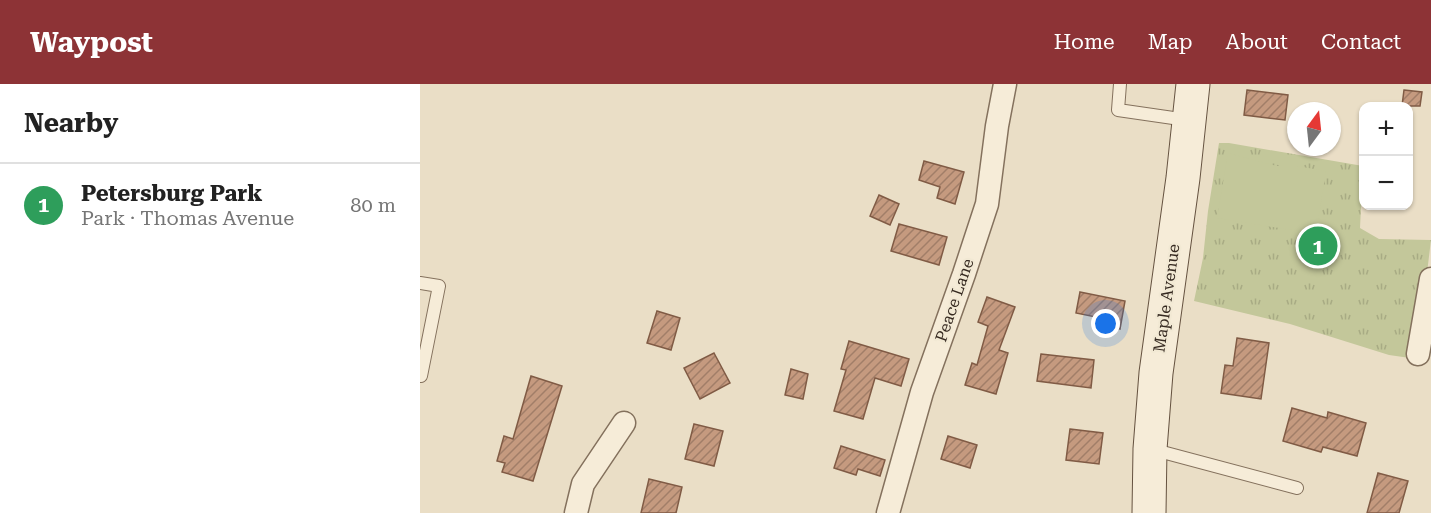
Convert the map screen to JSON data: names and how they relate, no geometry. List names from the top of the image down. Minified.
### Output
{"streets":{"main road":["Maple Avenue"],"street":["Peace Lane"]},"north":"top","page":{"header":"Waypost","nav":["Home","Map","About","Contact"],"heading":"Nearby","map_buttons":["+","−"],"list":[{"mark":"1","name":"Petersburg Park","note":"Park · Thomas Avenue","value":"80 m"}],"pins":"1"}}
